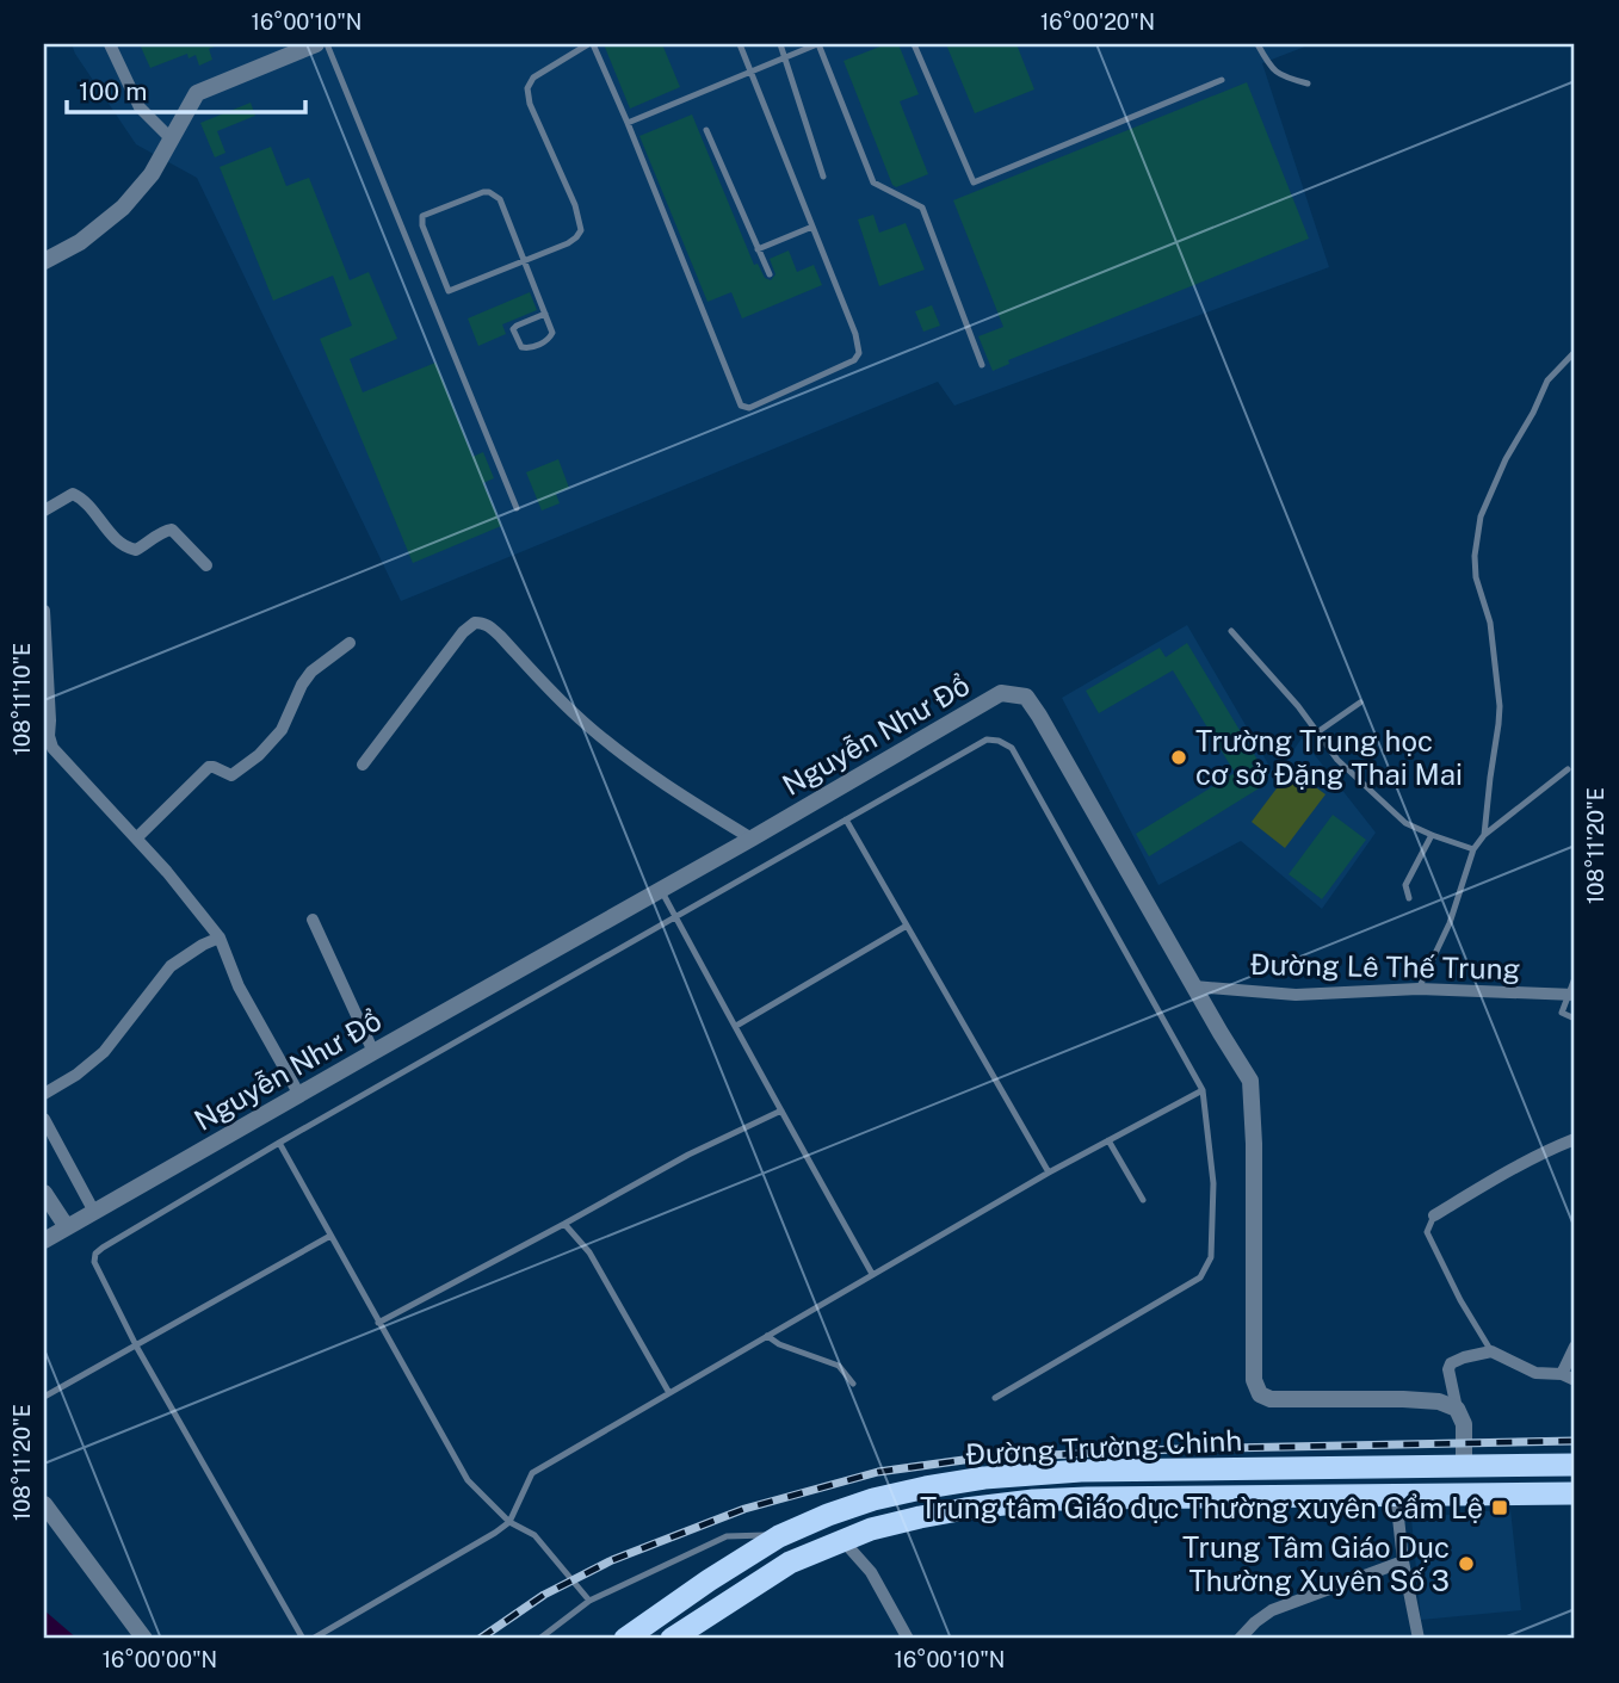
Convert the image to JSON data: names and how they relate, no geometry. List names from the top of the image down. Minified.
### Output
{"streets":{"highway":["Đường Trường Chinh"],"street":["Nguyễn Như Đổ","Đường Lê Thế Trung"]},"crossings":[["Nguyễn Như Đổ","Đường Lê Thế Trung"]],"places":{"other":["Trường Trung học cơ sở Đặng Thai Mai","Trung Tâm Giáo Dục Thường Xuyên Số 3"],"transit":["Trung tâm Giáo dục Thường xuyên Cẩm Lệ"]},"scale_bar":"100 m","coordinates":["16°00'10\"N","16°00'20\"N","108°11'10\"E","108°11'20\"E","16°00'00\"N"]}
